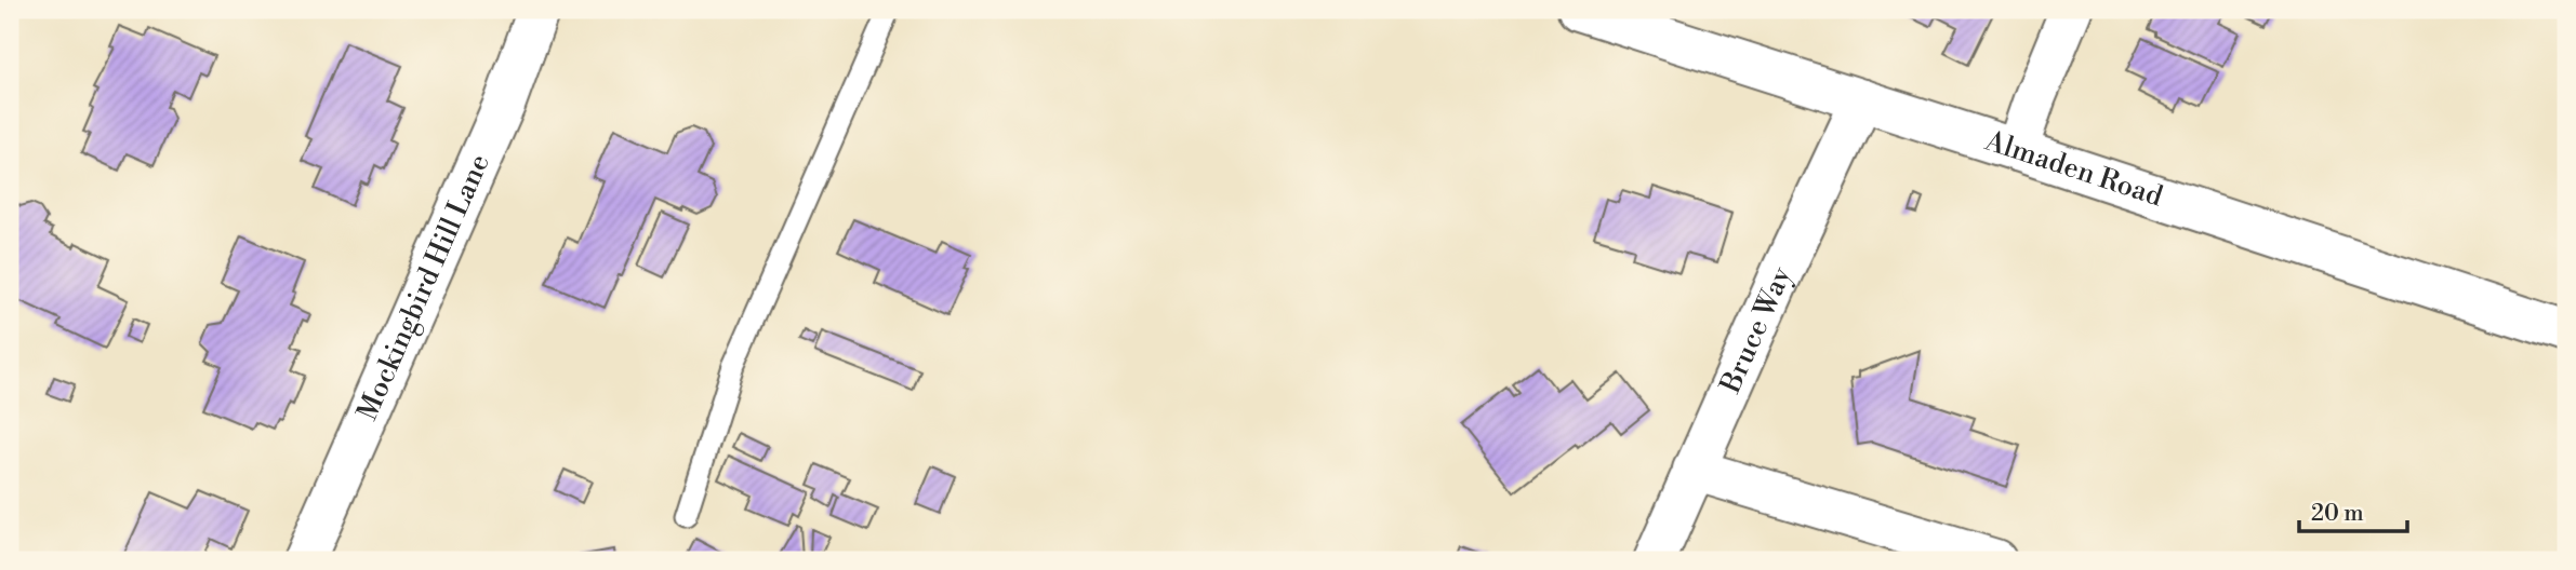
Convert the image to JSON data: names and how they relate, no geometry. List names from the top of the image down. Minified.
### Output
{"streets":{"street":["Almaden Road","Mockingbird Hill Lane","Bruce Way"]},"crossings":[["Almaden Road","Bruce Way"]],"scale_bar":"20 m"}
